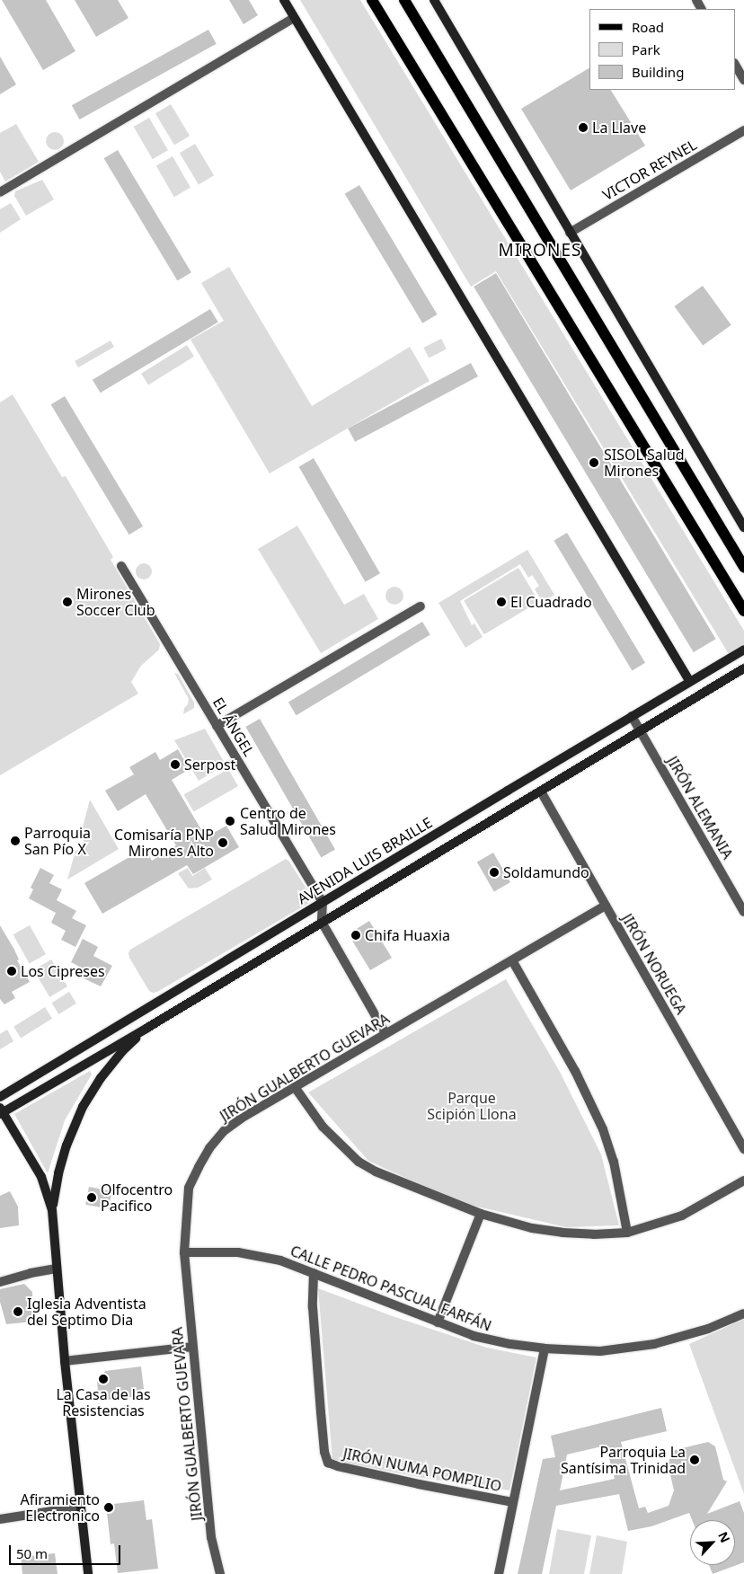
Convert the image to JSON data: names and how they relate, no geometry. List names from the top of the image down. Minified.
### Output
{"streets":{"street":["VICTOR REYNEL","EL ÁNGEL","JIRÓN ALEMANIA","AVENIDA LUIS BRAILLE","JIRÓN NORUEGA","JIRÓN GUALBERTO GUEVARA","CALLE PEDRO PASCUAL FARFÁN","JIRÓN NUMA POMPILIO"]},"crossings":[["EL ÁNGEL","AVENIDA LUIS BRAILLE"],["JIRÓN ALEMANIA","AVENIDA LUIS BRAILLE"],["AVENIDA LUIS BRAILLE","JIRÓN NORUEGA"],["JIRÓN NORUEGA","JIRÓN GUALBERTO GUEVARA"],["JIRÓN GUALBERTO GUEVARA","CALLE PEDRO PASCUAL FARFÁN"],["CALLE PEDRO PASCUAL FARFÁN","JIRÓN NUMA POMPILIO"]],"districts":["MIRONES"],"parks":["Parque Scipión Llona"],"places":["La Llave","SISOL Salud Mirones","Mirones Soccer Club","El Cuadrado","Serpost","Centro de Salud Mirones","Parroquia San Pío X","Comisaría PNP Mirones Alto","Soldamundo","Chifa Huaxia","Los Cipreses","Olfocentro Pacifico","Iglesia Adventista del Septimo Dia","La Casa de las Resistencias","Parroquia La Santísima Trinidad","Afiramiento Electronico"],"legend":["Road","Park","Building"],"scale_bar":"50 m","north":"top right"}
